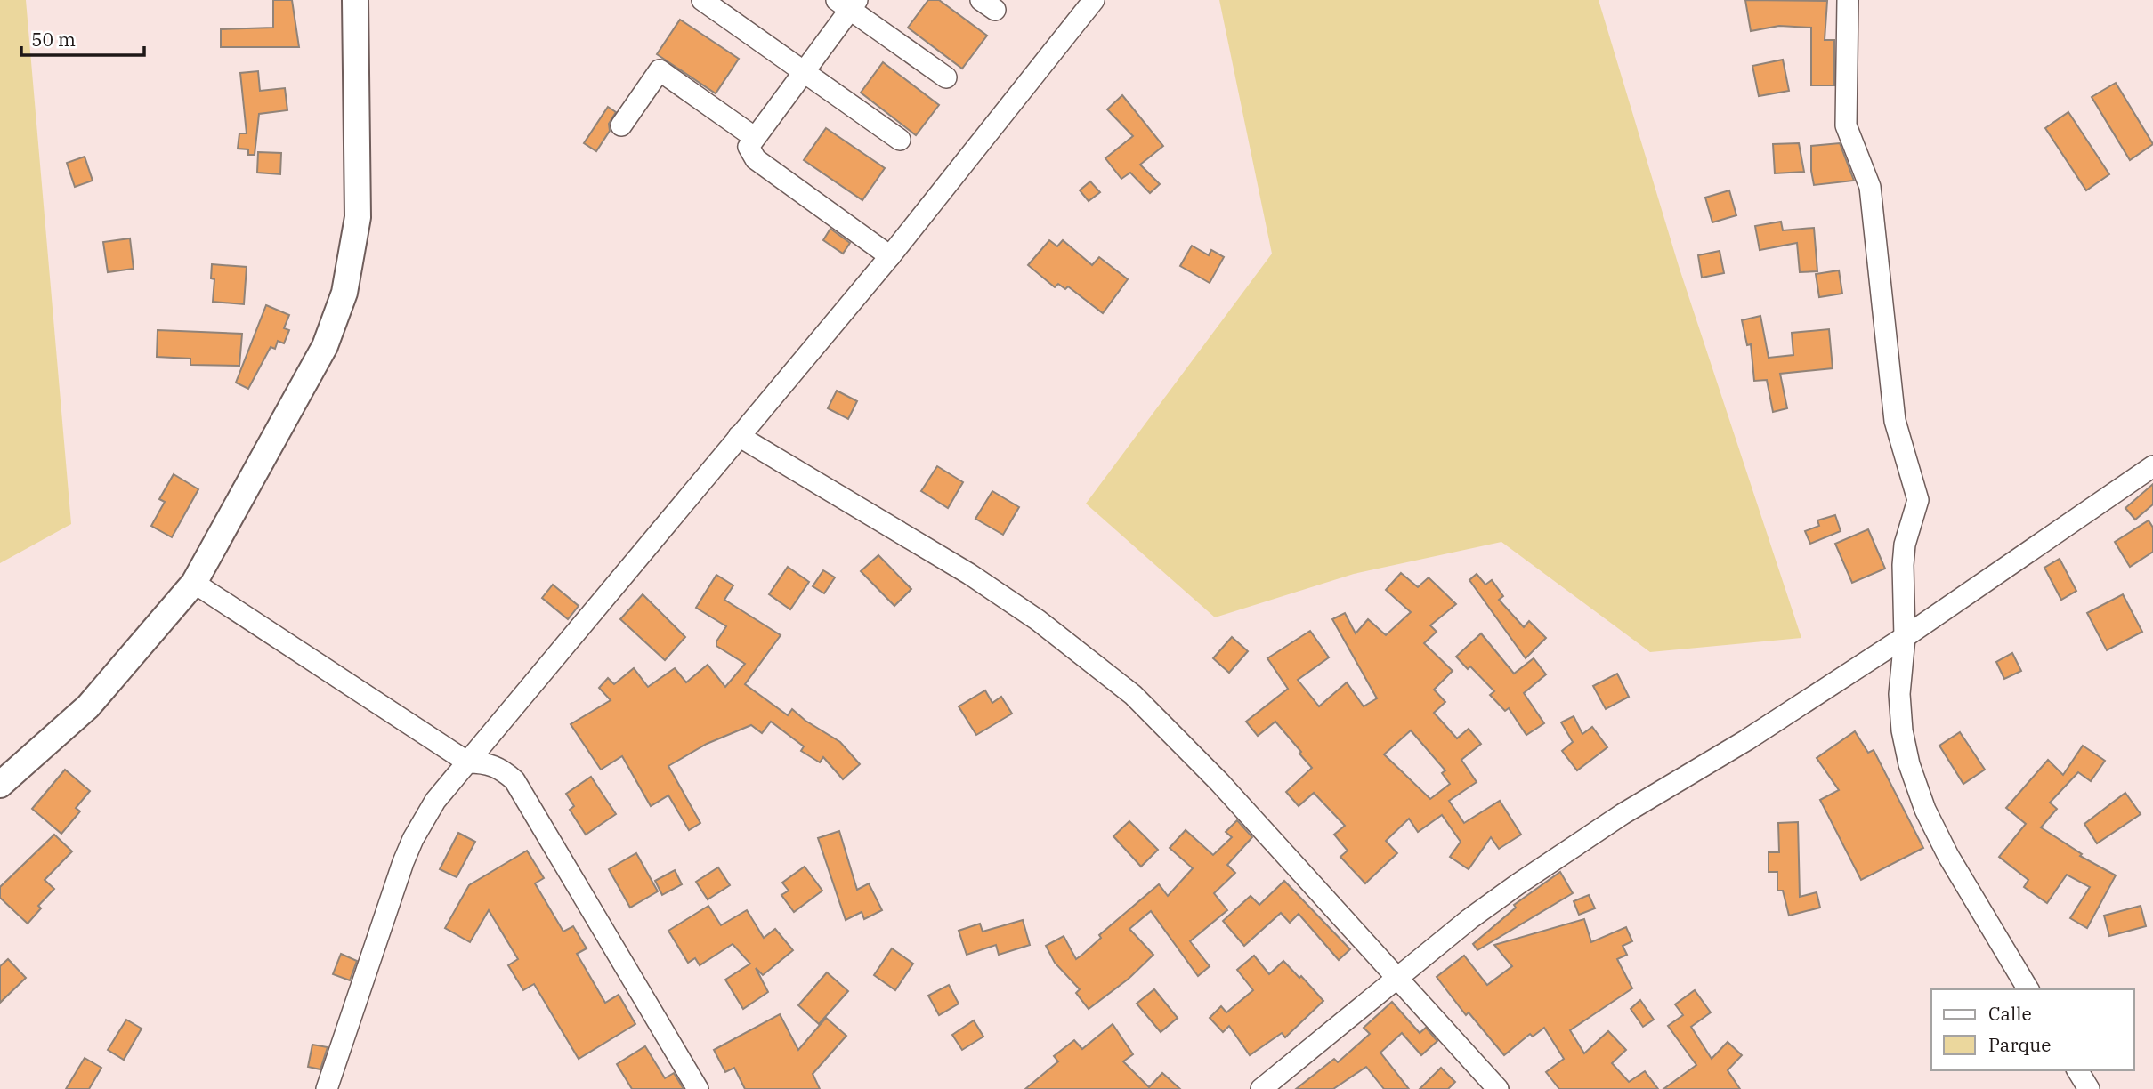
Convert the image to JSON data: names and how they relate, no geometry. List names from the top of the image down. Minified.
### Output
{"legend":["Calle","Parque"],"scale_bar":"50 m"}
